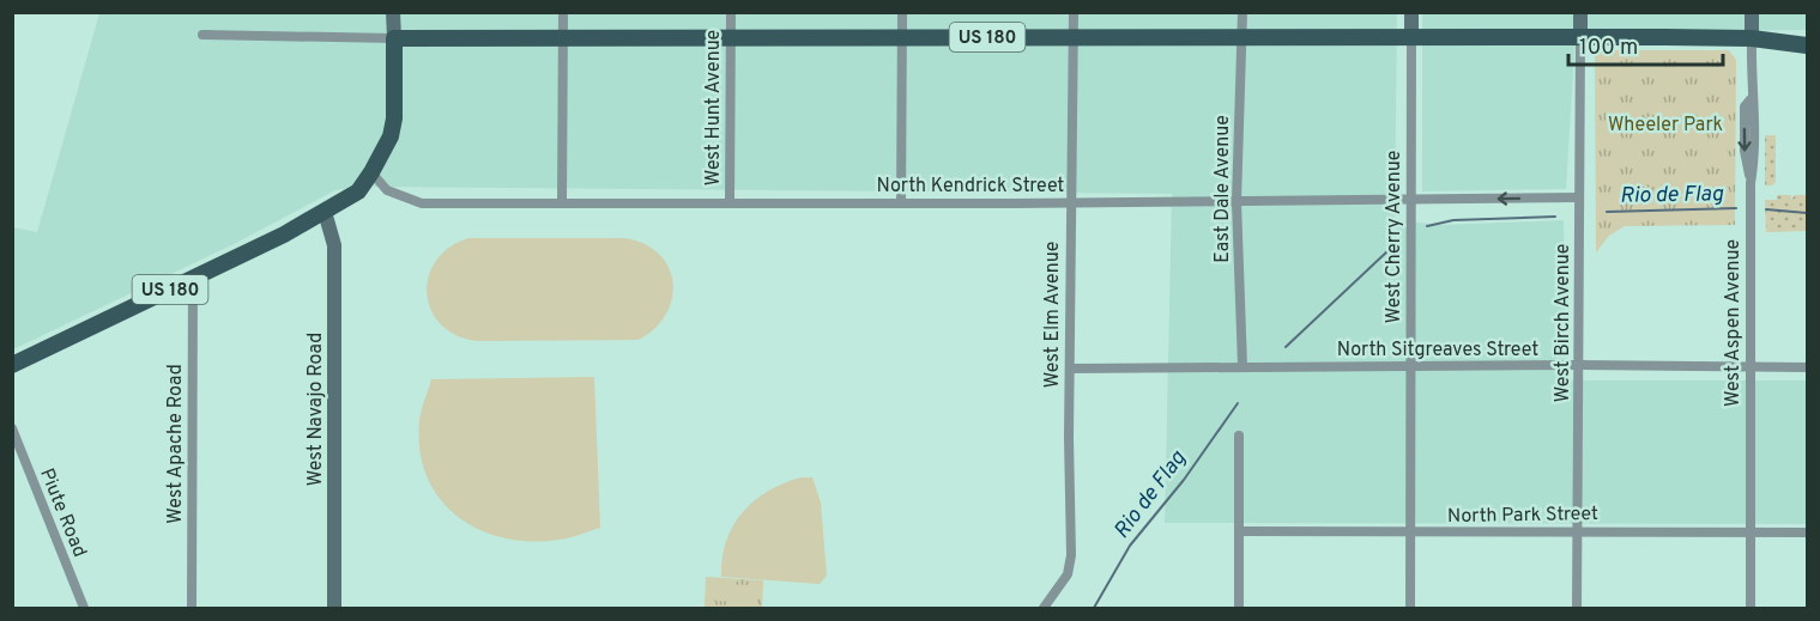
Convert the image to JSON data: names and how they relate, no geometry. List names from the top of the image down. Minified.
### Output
{"streets":{"main road":["US 180"],"street":["West Hunt Avenue","North Kendrick Street","East Dale Avenue","West Cherry Avenue","West Elm Avenue","West Birch Avenue","West Aspen Avenue","North Sitgreaves Street","West Navajo Road","West Apache Road","Piute Road","North Park Street"]},"crossings":[["US 180","West Hunt Avenue"],["US 180","North Kendrick Street"],["US 180","East Dale Avenue"],["US 180","West Cherry Avenue"],["US 180","West Elm Avenue"],["US 180","West Birch Avenue"],["US 180","West Aspen Avenue"],["US 180","West Navajo Road"],["US 180","West Apache Road"],["West Hunt Avenue","North Kendrick Street"],["North Kendrick Street","East Dale Avenue"],["North Kendrick Street","West Cherry Avenue"],["North Kendrick Street","West Elm Avenue"],["North Kendrick Street","West Birch Avenue"],["East Dale Avenue","North Sitgreaves Street"],["West Cherry Avenue","North Sitgreaves Street"],["West Cherry Avenue","North Park Street"],["West Elm Avenue","North Sitgreaves Street"],["West Birch Avenue","North Sitgreaves Street"],["West Birch Avenue","North Park Street"],["West Aspen Avenue","North Sitgreaves Street"],["West Aspen Avenue","North Park Street"]],"water":["Rio de Flag"],"parks":["Wheeler Park"],"scale_bar":"100 m"}
